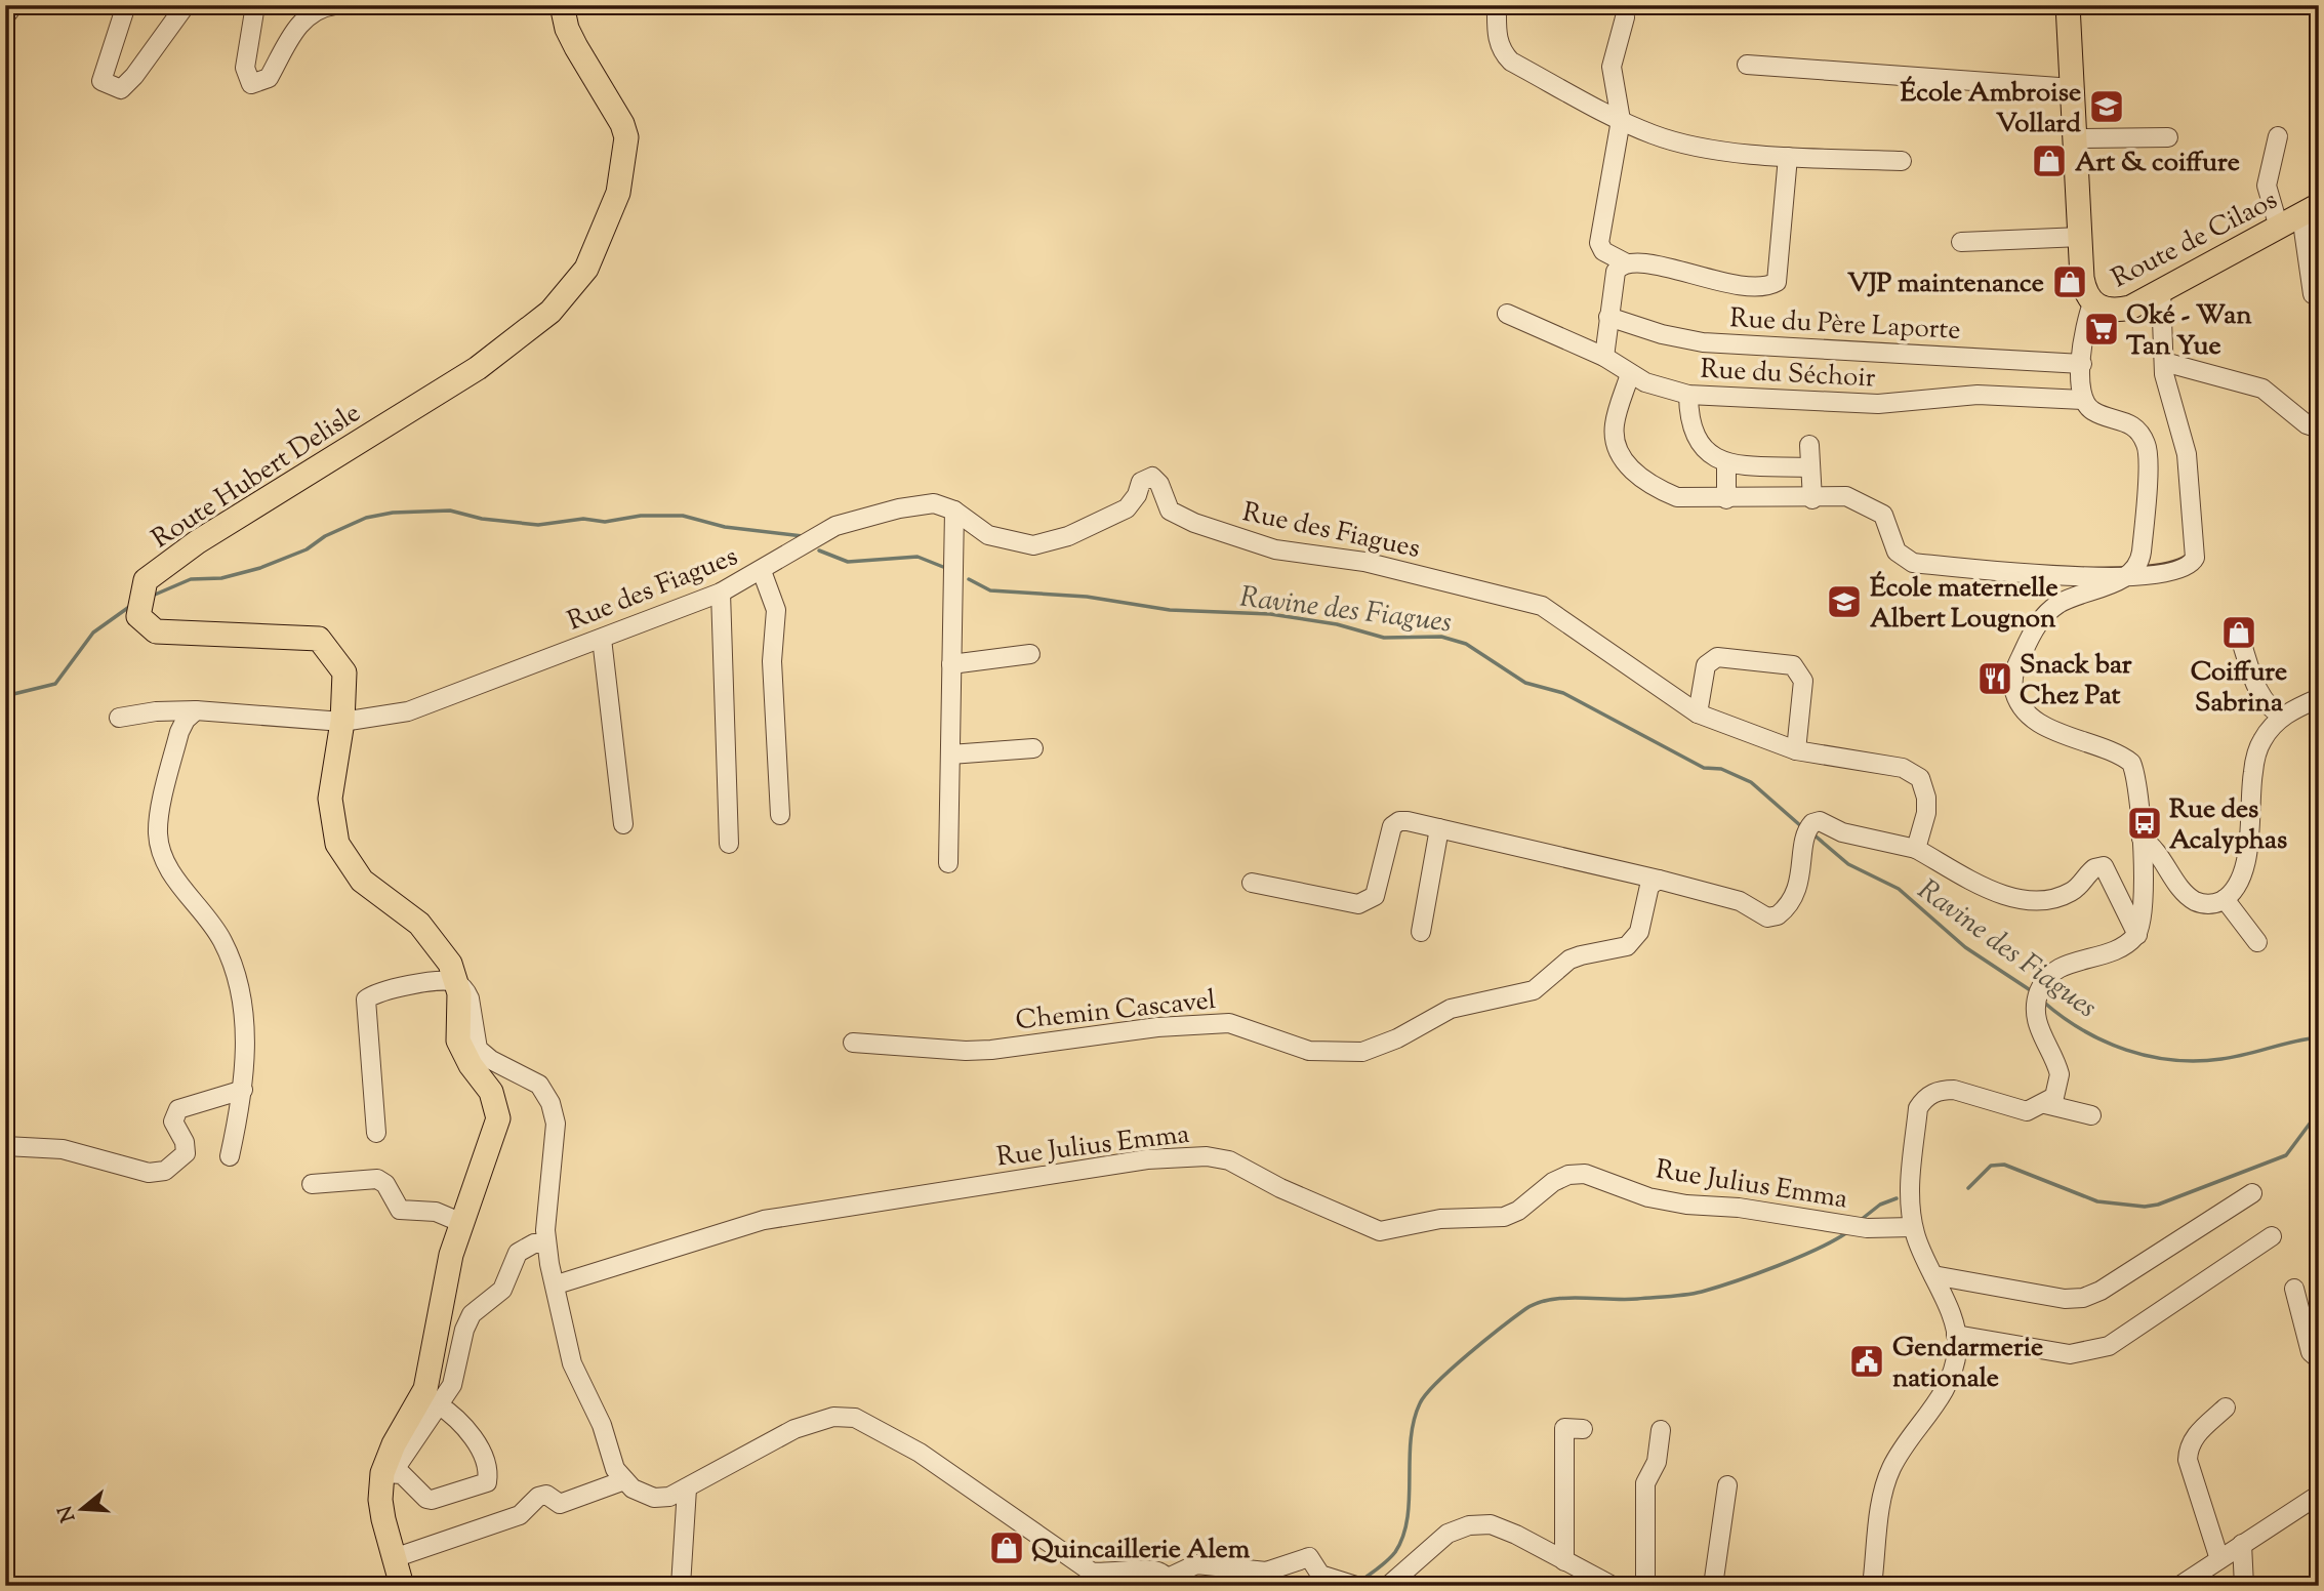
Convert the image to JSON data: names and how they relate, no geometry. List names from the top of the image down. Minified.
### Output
{"streets":{"main road":["Route de Cilaos","Route Hubert Delisle"],"street":["Rue du Père Laporte","Rue du Séchoir","Rue des Fiagues","Chemin Cascavel","Rue Julius Emma"]},"crossings":[["Route Hubert Delisle","Rue des Fiagues"]],"water":["Ravine des Fiagues"],"places":{"school or university":["École Ambroise Vollard","École maternelle Albert Lougnon"],"shop":["Art & coiffure","VJP maintenance","Coiffure Sabrina","Quincaillerie Alem"],"supermarket":["Oké - Wan Tan Yue"],"restaurant":["Snack bar Chez Pat"],"bus stop":["Rue des Acalyphas"],"public building":["Gendarmerie nationale"]},"north":"left"}
